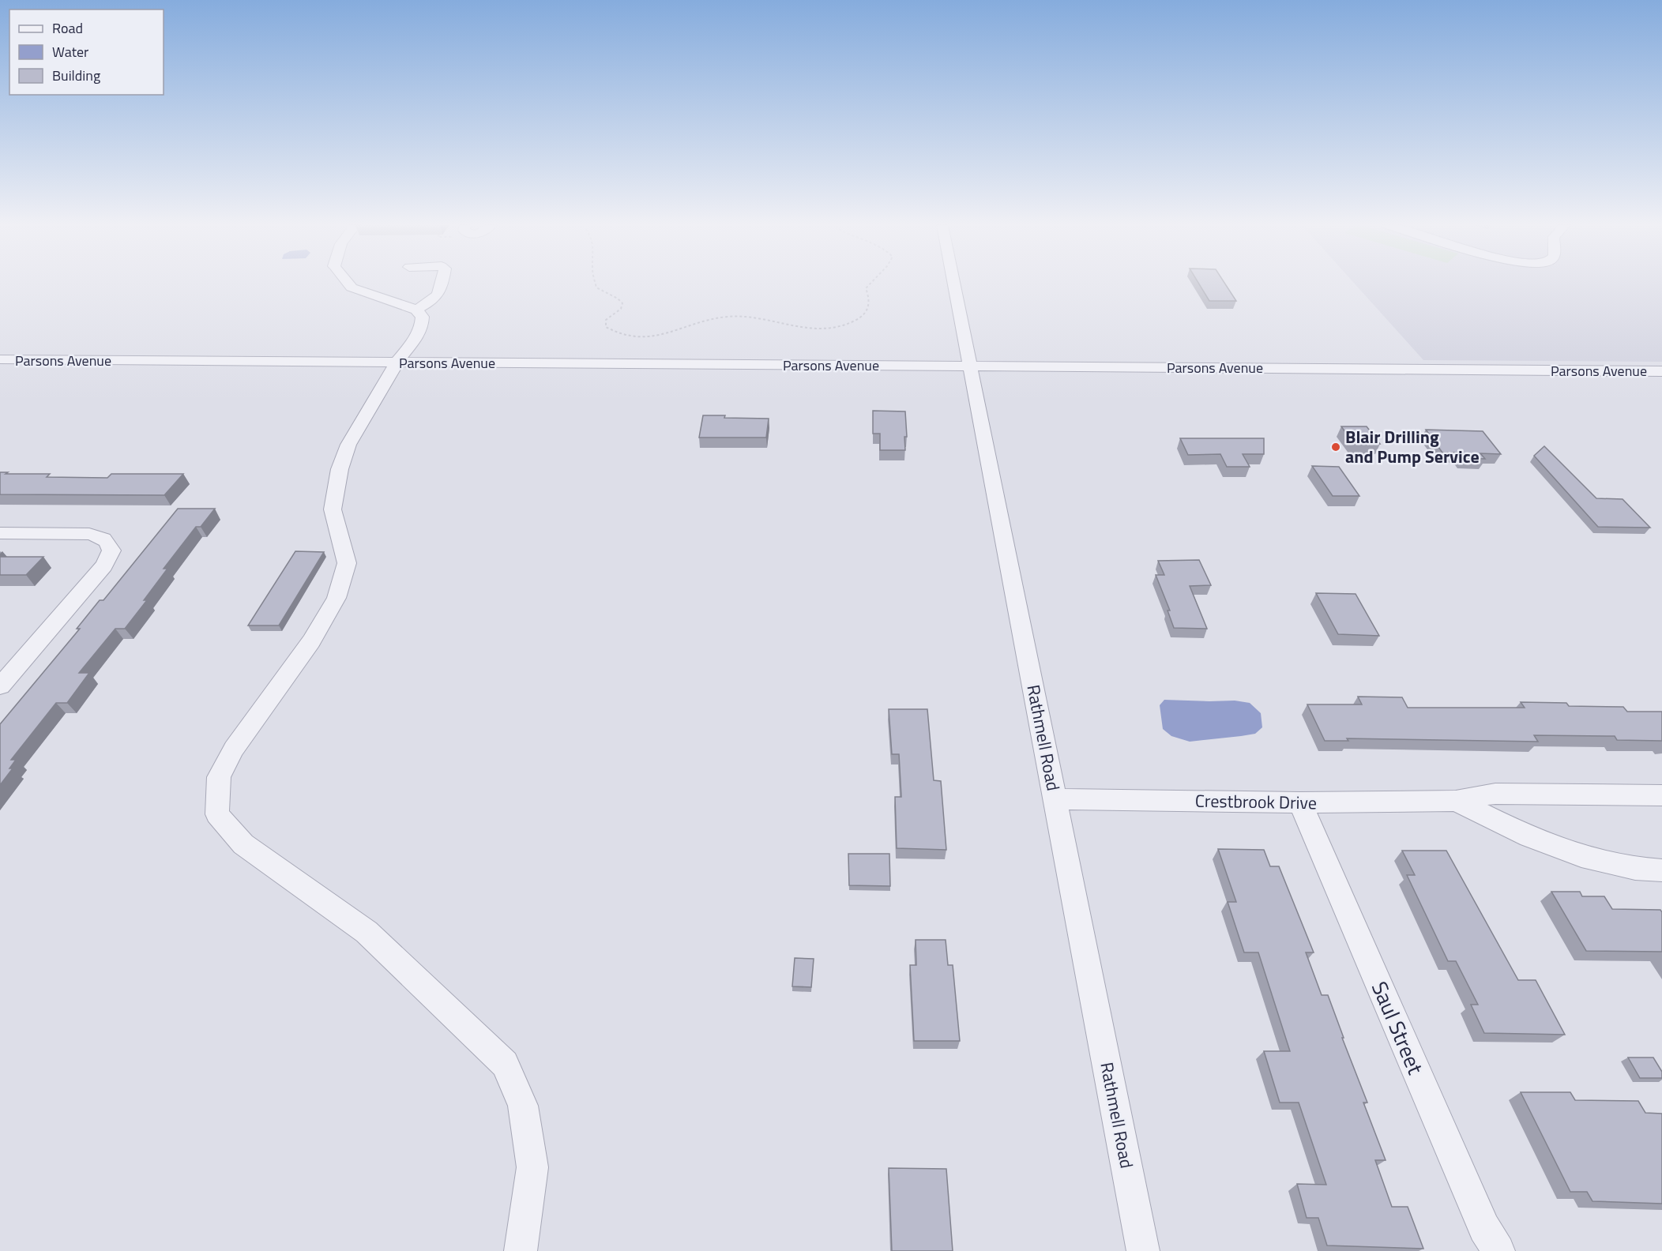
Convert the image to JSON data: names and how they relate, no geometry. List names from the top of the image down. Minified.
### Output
{"streets":{"street":["Parsons Avenue","Rathmell Road","Crestbrook Drive","Saul Street"]},"crossings":[["Parsons Avenue","Rathmell Road"],["Rathmell Road","Crestbrook Drive"],["Crestbrook Drive","Saul Street"]],"places":["Blair Drilling and Pump Service"],"legend":["Road","Water","Building"]}
